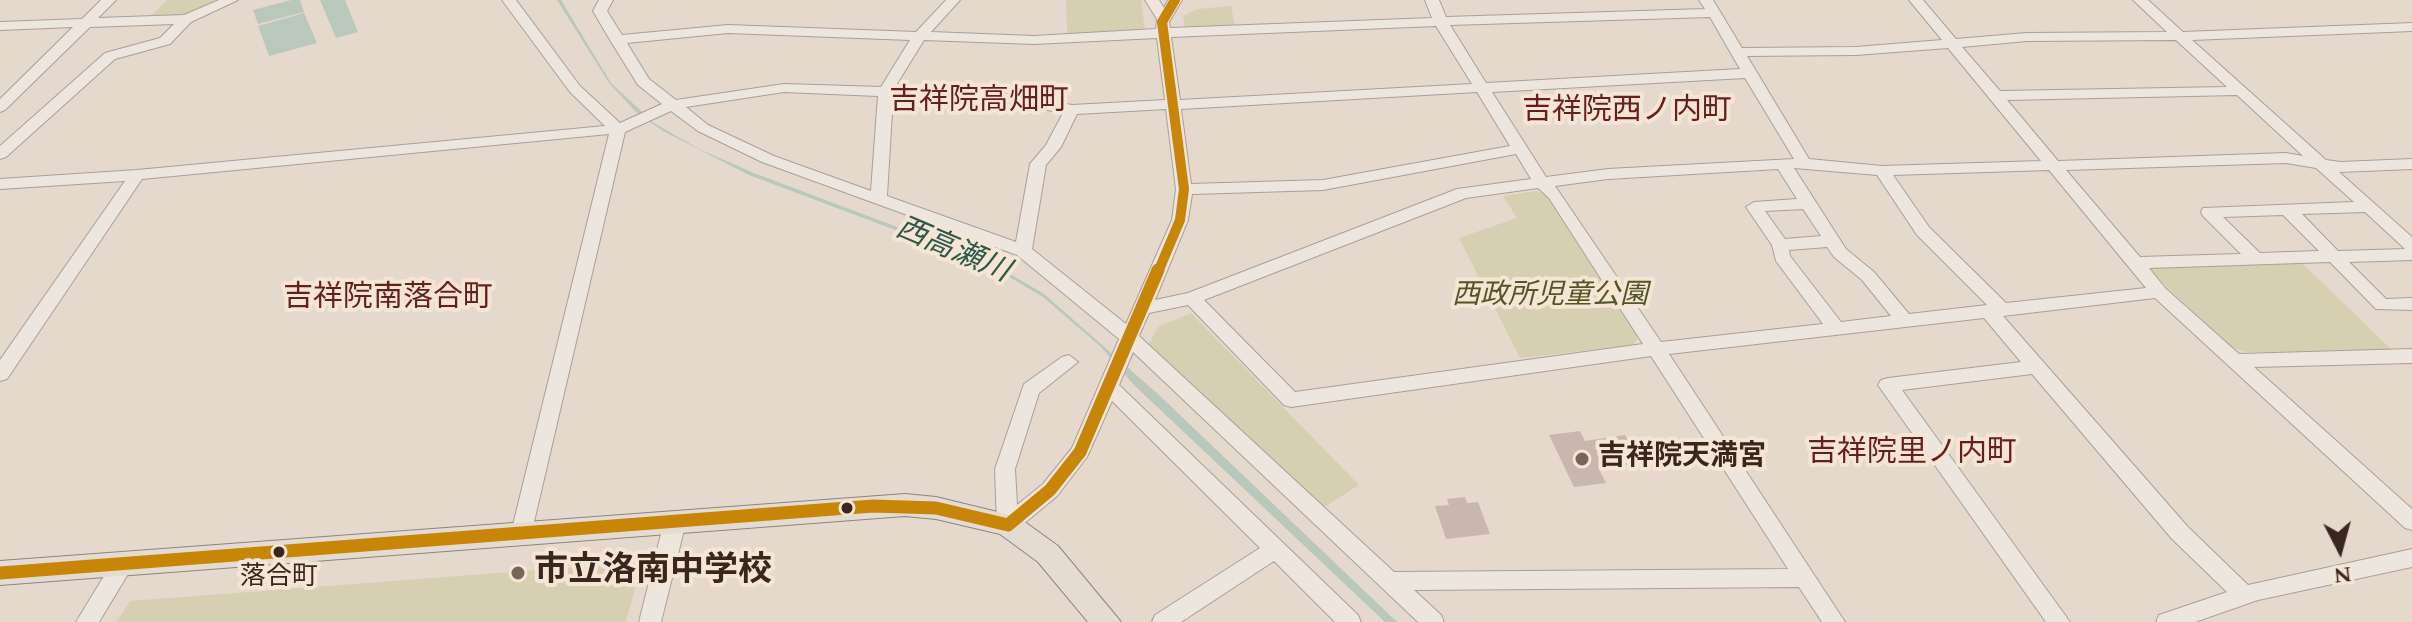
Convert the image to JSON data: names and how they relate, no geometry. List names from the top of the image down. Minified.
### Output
{"districts":["吉祥院高畑町","吉祥院西ノ内町","吉祥院南落合町","吉祥院里ノ内町"],"water":["西高瀬川"],"parks":["西政所児童公園"],"places":["吉祥院天満宮","落合町","市立洛南中学校"],"north":"bottom"}
